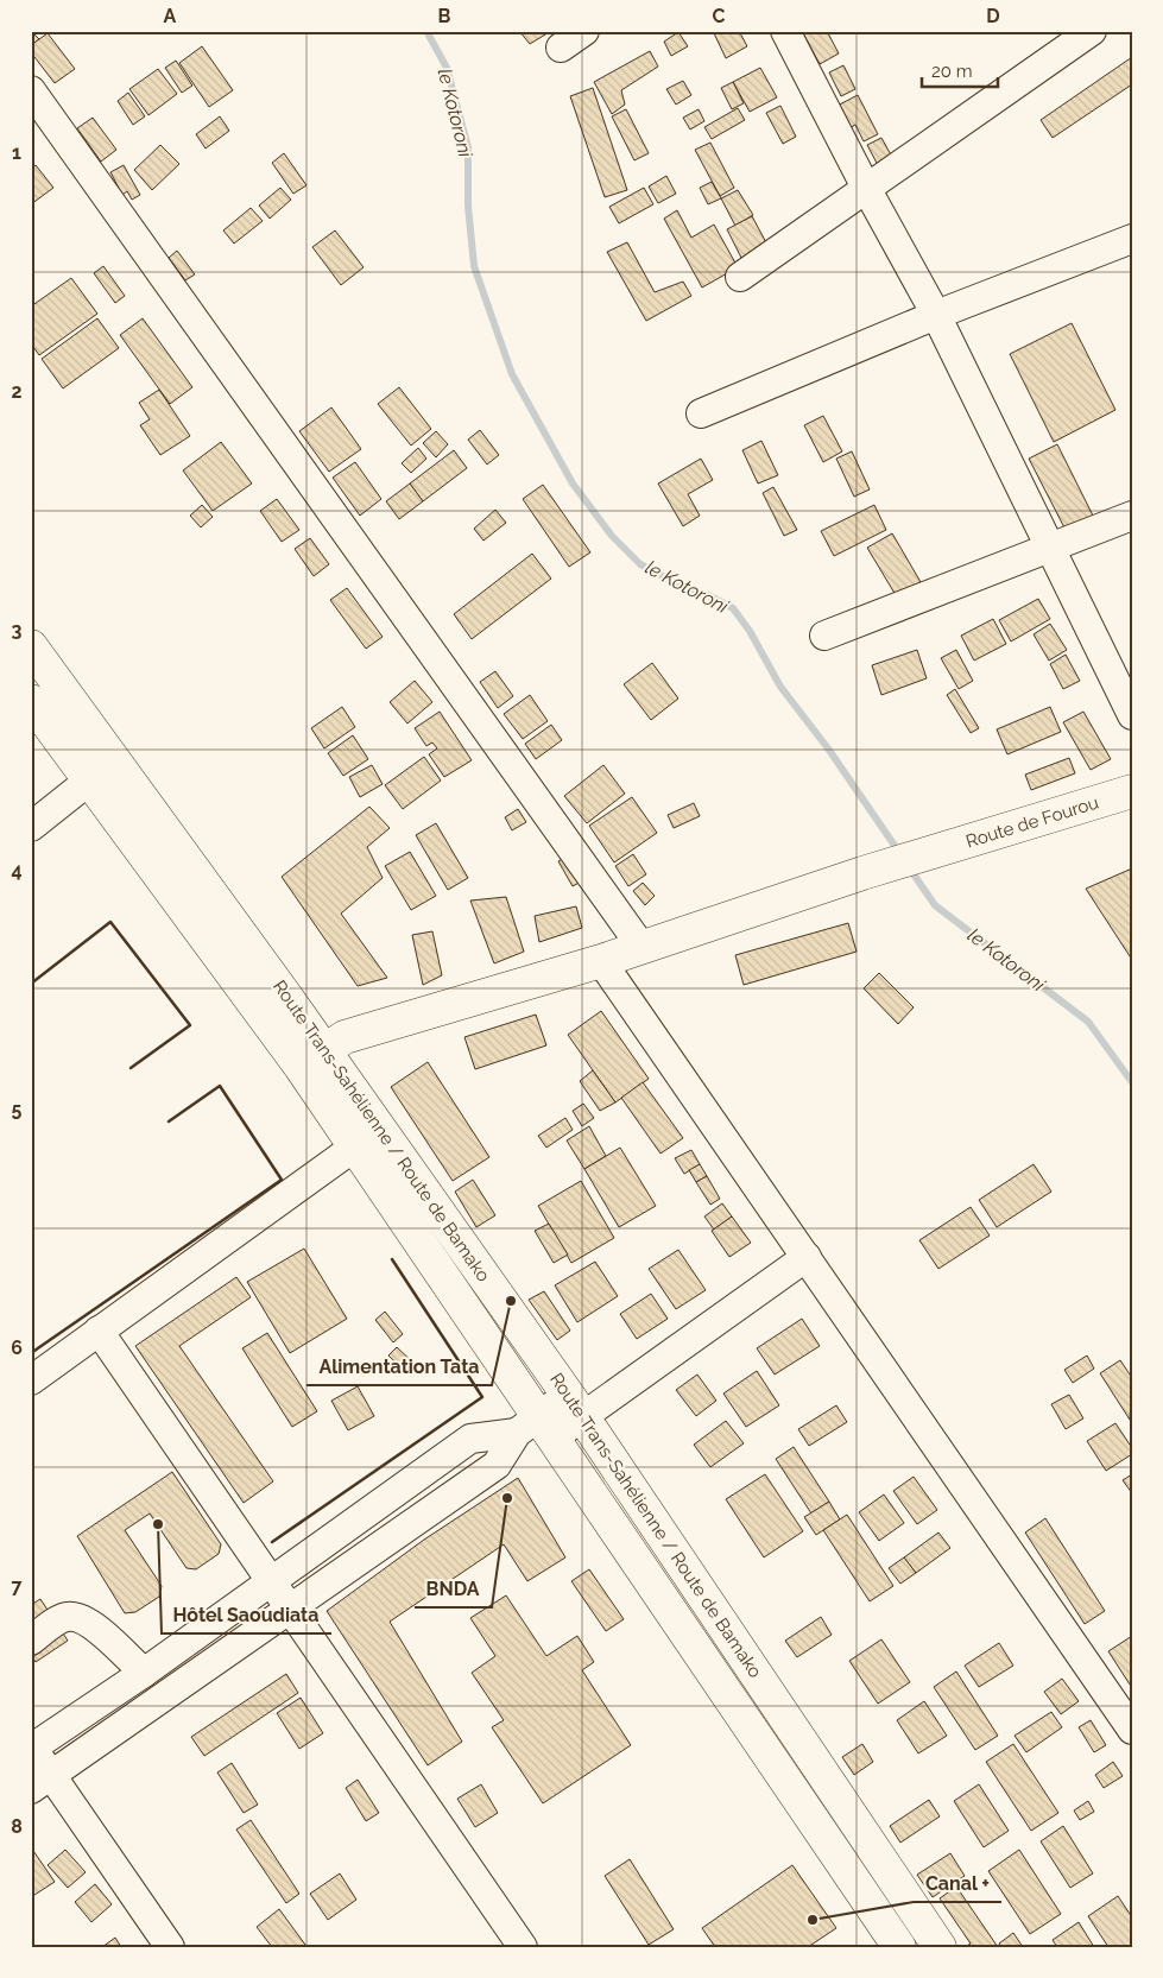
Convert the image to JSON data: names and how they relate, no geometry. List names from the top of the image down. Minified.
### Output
{"streets":{"main road":["Route de Fourou","Route Trans-Sahélienne / Route de Bamako"]},"crossings":[["Route de Fourou","Route Trans-Sahélienne / Route de Bamako"]],"water":["le Kotoroni"],"places":["Alimentation Tata","BNDA","Hôtel Saoudiata","Canal +"],"scale_bar":"20 m","grid":{"columns":["A","B","C","D"],"rows":["1","2","3","4","5","6","7","8"]}}
